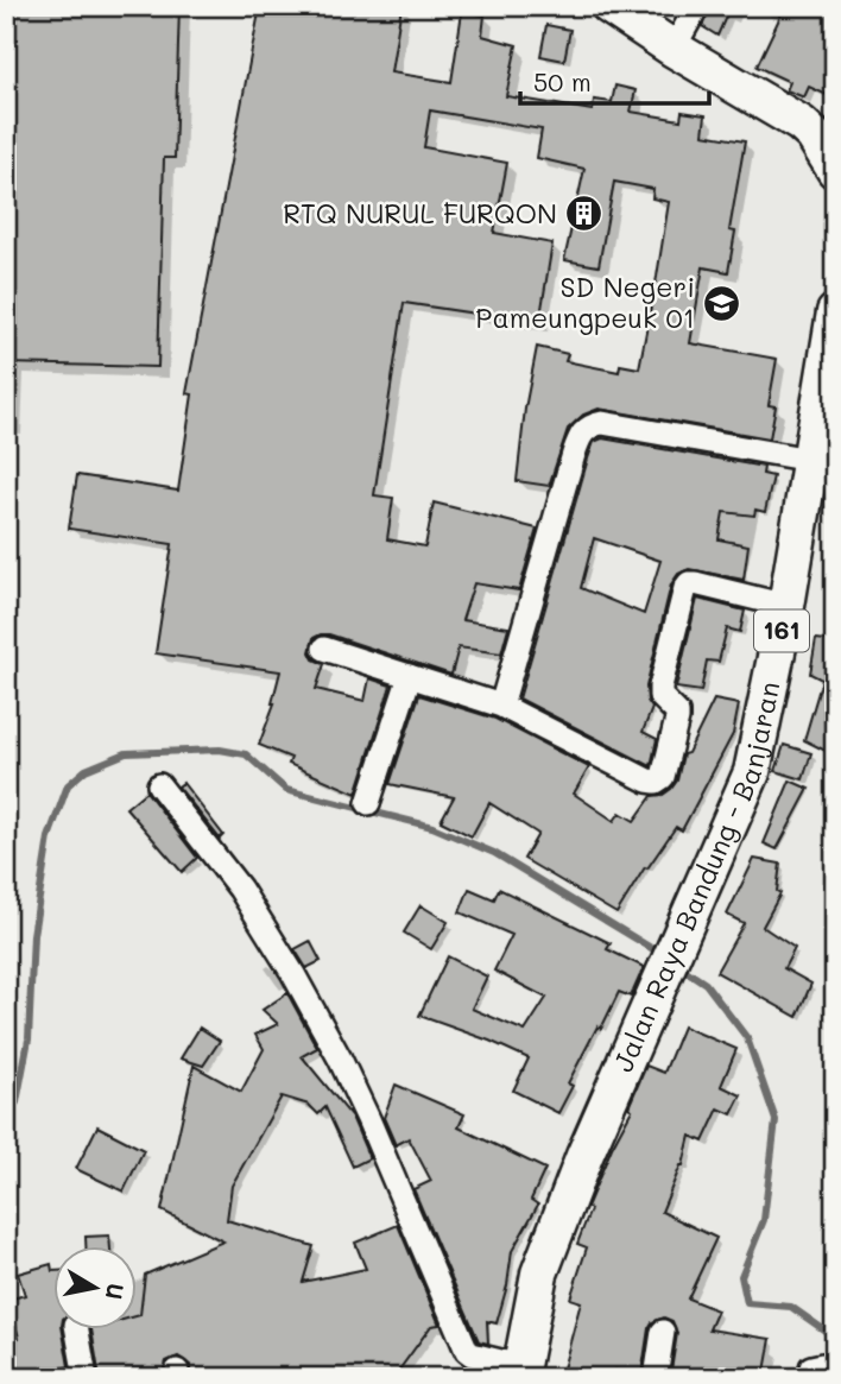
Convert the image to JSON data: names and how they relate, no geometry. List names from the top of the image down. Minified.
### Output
{"streets":{"main road":["161","Jalan Raya Bandung - Banjaran"]},"places":{"building":["RTQ NURUL FURQON"],"school or university":["SD Negeri Pameungpeuk 01"]},"scale_bar":"50 m","north":"right"}
